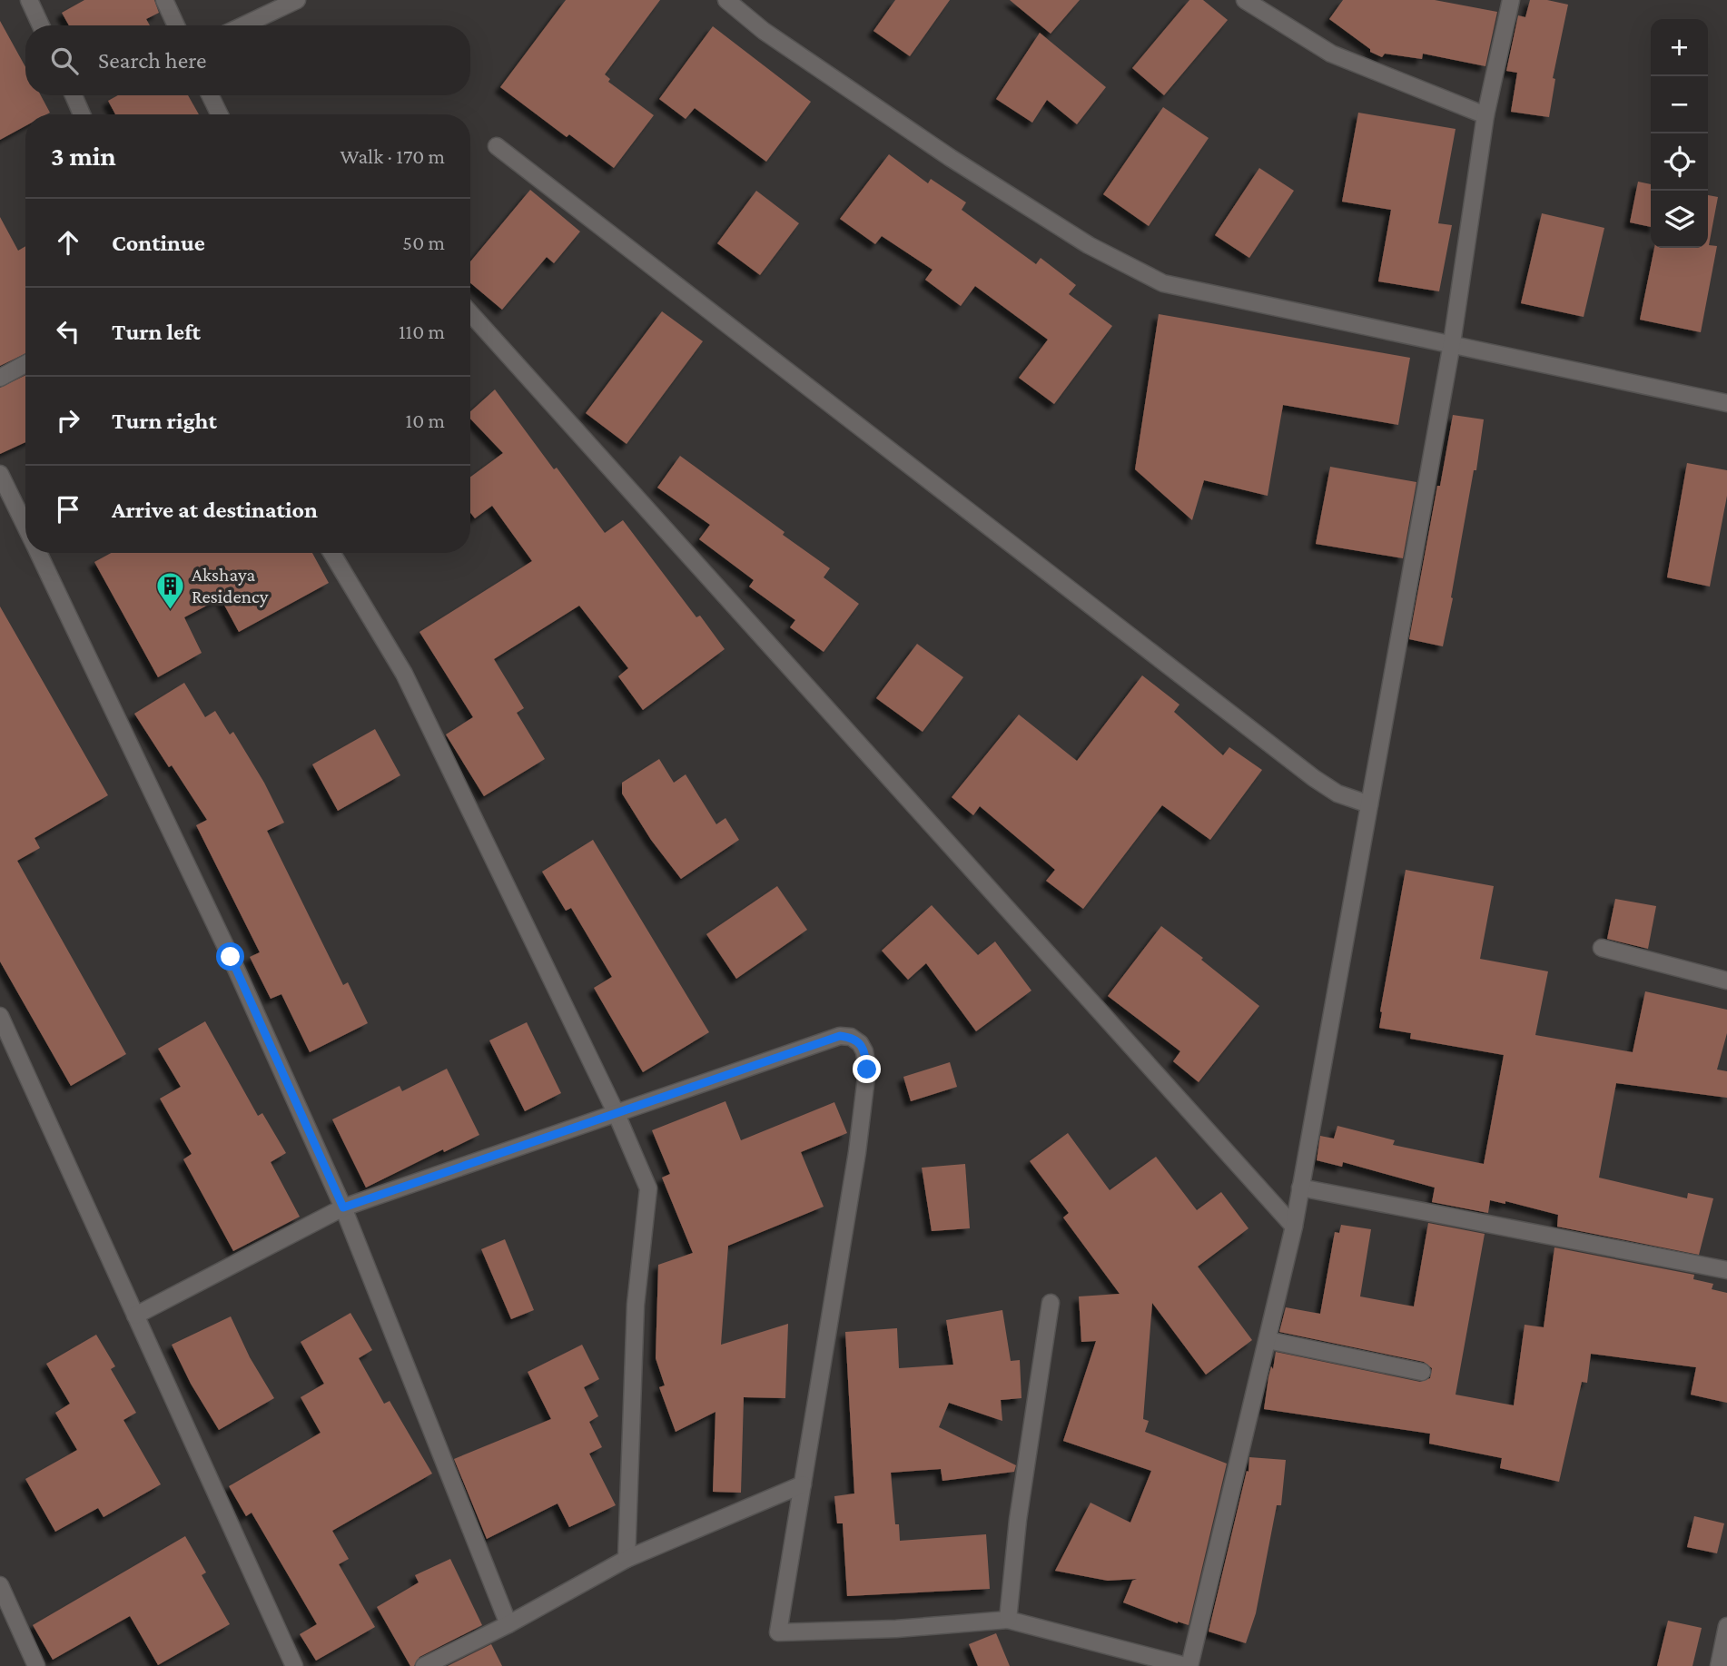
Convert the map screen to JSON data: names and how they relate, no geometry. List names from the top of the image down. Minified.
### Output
{"places":{"building":["Akshaya Residency"]},"page":{"map_buttons":["+","−"],"search":"Search here","heading":["3 min","Walk · 170 m"],"list":[["Continue","50 m"],["Turn left","110 m"],["Turn right","10 m"],"Arrive at destination"]}}
